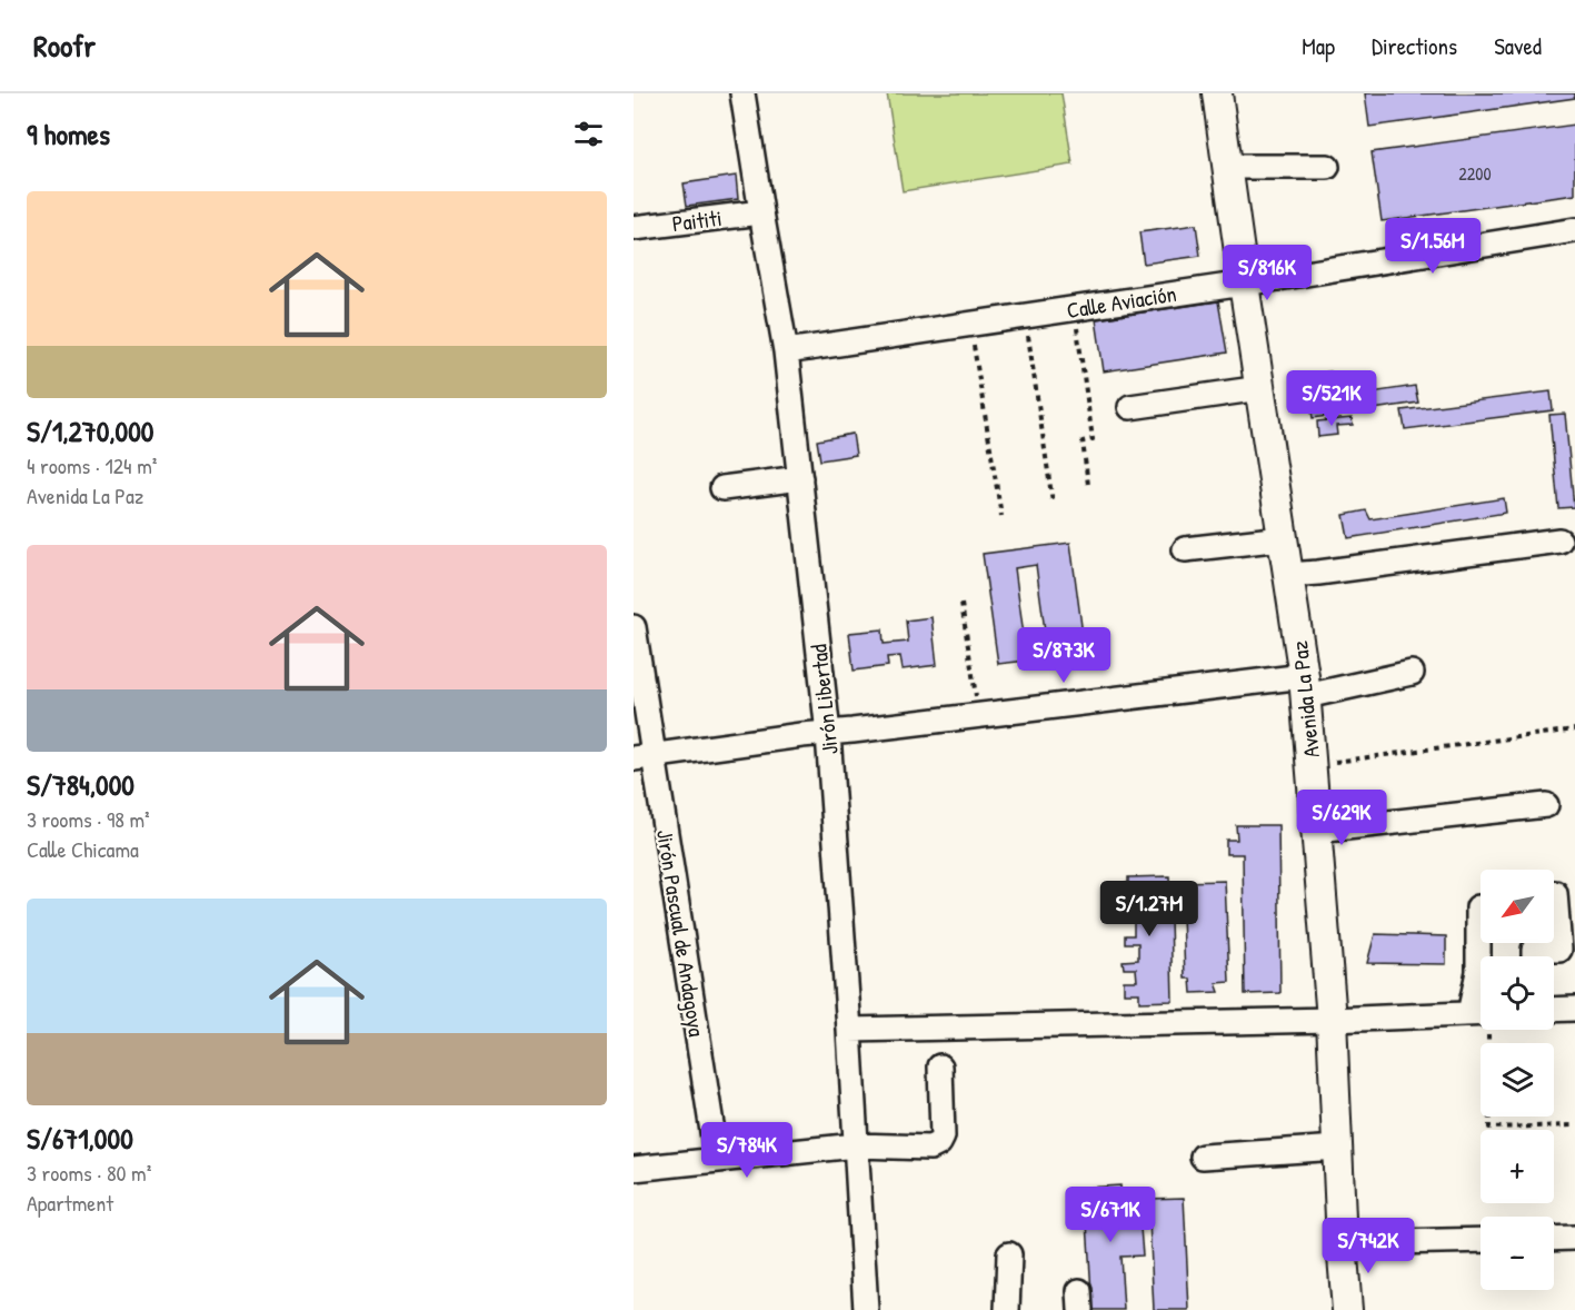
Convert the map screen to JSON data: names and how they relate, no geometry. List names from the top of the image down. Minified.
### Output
{"streets":{"main road":["Avenida La Paz"],"street":["Paititi","Calle Aviación","Jirón Libertad","Jirón Pascual de Andagoya"]},"crossings":[["Paititi","Jirón Libertad"],["Calle Aviación","Jirón Libertad"],["Calle Aviación","Avenida La Paz"]],"house_numbers":["2200"],"north":"bottom left","page":{"header":"Roofr","nav":["Map","Directions","Saved"],"heading":"9 homes","list":[{"name":"S/1,270,000","note":"4 rooms · 124 m² · Avenida La Paz"},{"name":"S/784,000","note":"3 rooms · 98 m² · Calle Chicama"},{"name":"S/671,000","note":"3 rooms · 80 m² · Apartment"}],"price":["S/1.56M","S/816K","S/521K","S/873K","S/629K","S/1.27M","S/784K","S/671K","S/742K"],"map_buttons":["+","−"]}}
